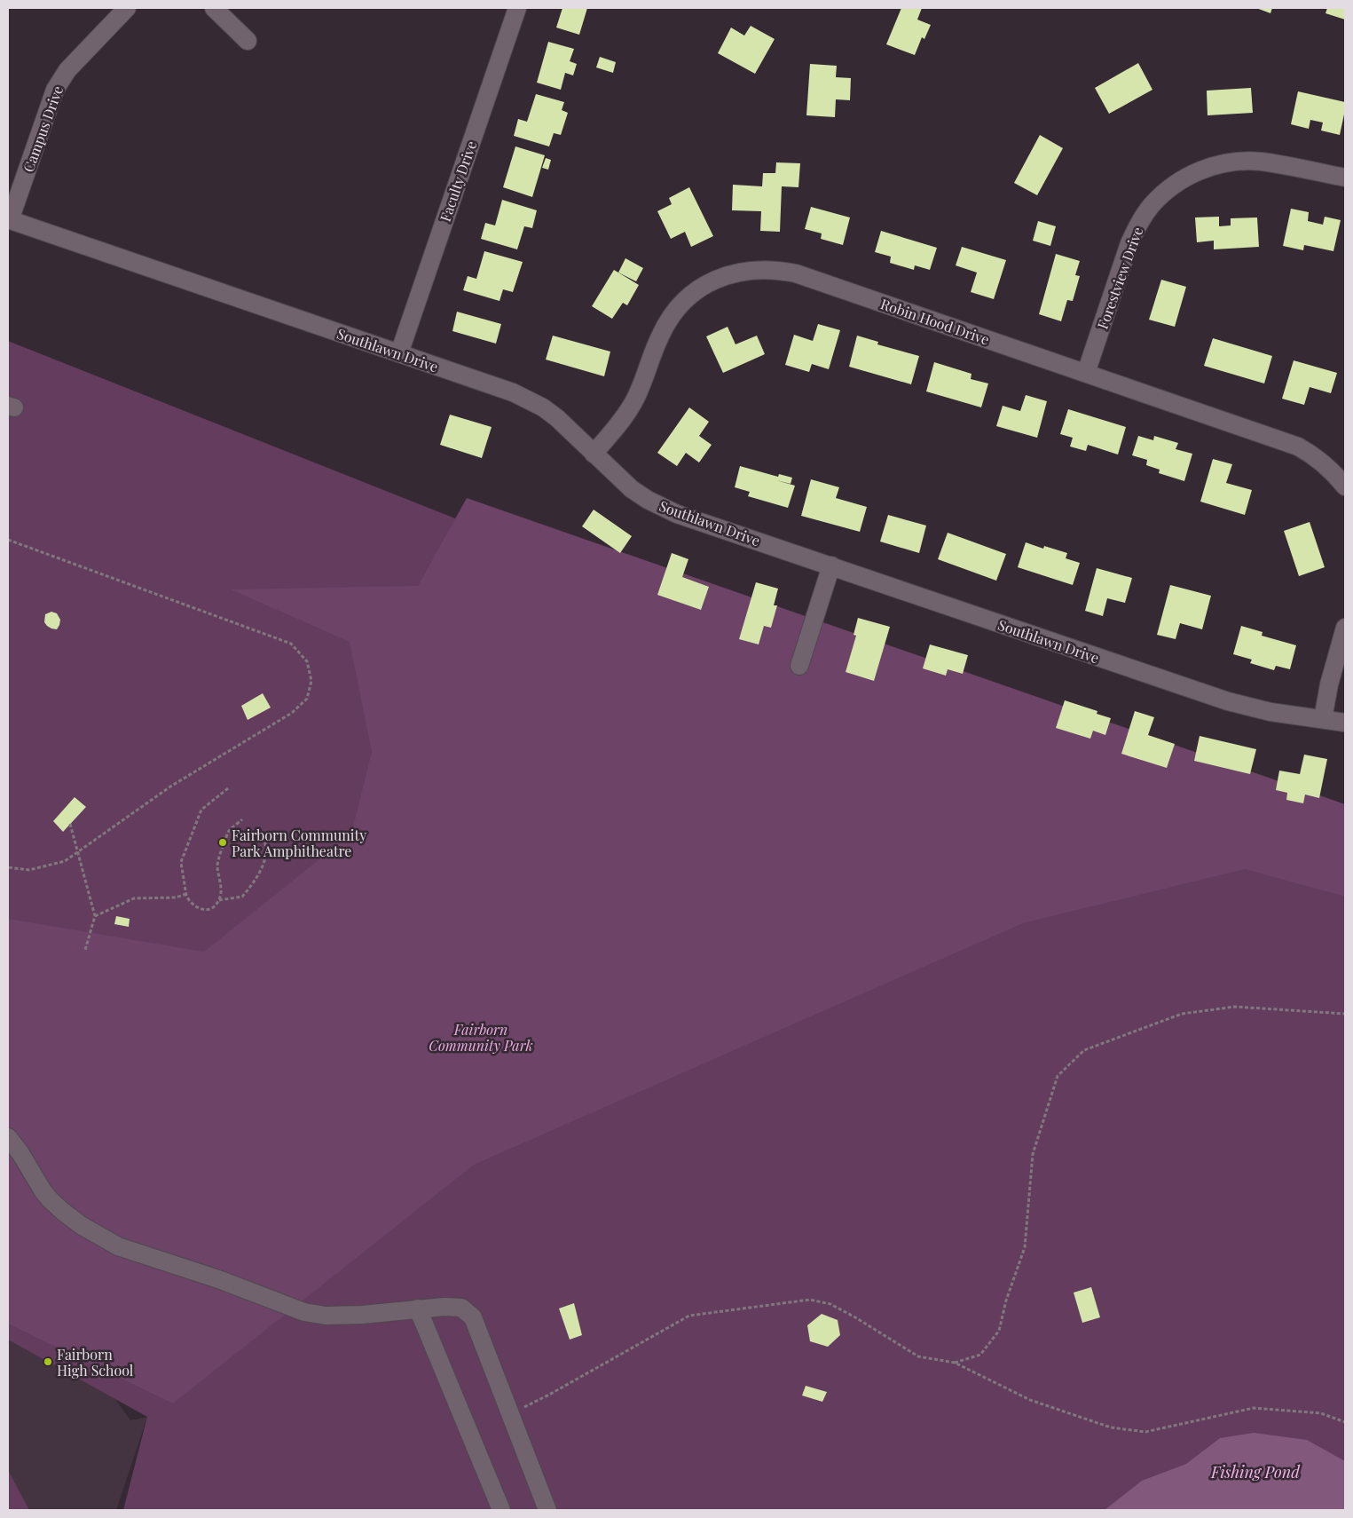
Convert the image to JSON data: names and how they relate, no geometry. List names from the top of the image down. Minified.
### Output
{"streets":{"street":["Campus Drive","Faculty Drive","Forestview Drive","Robin Hood Drive","Southlawn Drive"]},"crossings":[["Campus Drive","Southlawn Drive"],["Faculty Drive","Southlawn Drive"],["Forestview Drive","Robin Hood Drive"],["Robin Hood Drive","Southlawn Drive"]],"water":["Fishing Pond"],"parks":["Fairborn Community Park"],"places":["Fairborn Community Park Amphitheatre","Fairborn High School"]}
